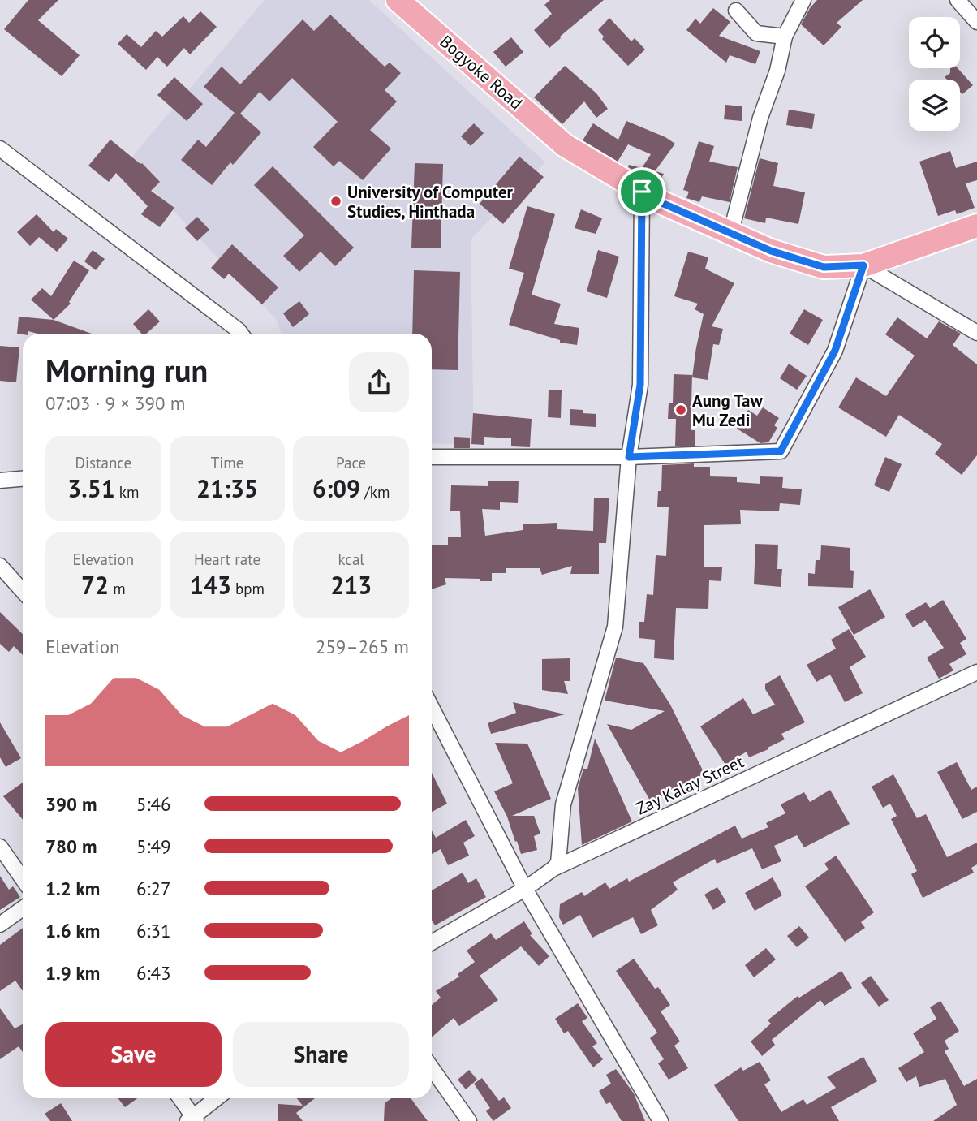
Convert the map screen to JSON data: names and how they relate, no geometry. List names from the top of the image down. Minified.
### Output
{"streets":{"main road":["Bogyoke Road"],"street":["Zay Kalay Street"]},"places":["University of Computer Studies, Hinthada","Aung Taw Mu Zedi"],"page":{"heading":["Morning run","07:03 · 9 × 390 m"],"stats":[["Distance","3.51 km"],["Time","21:35"],["Pace","6:09 /km"],["Elevation","72 m"],["Heart rate","143 bpm"],["kcal","213"]],"chart":["Elevation","259–265 m"],"list":[{"name":"390 m","note":"5:46"},{"name":"780 m","note":"5:49"},{"name":"1.2 km","note":"6:27"},{"name":"1.6 km","note":"6:31"},{"name":"1.9 km","note":"6:43"}],"buttons":["Save","Share"]}}
